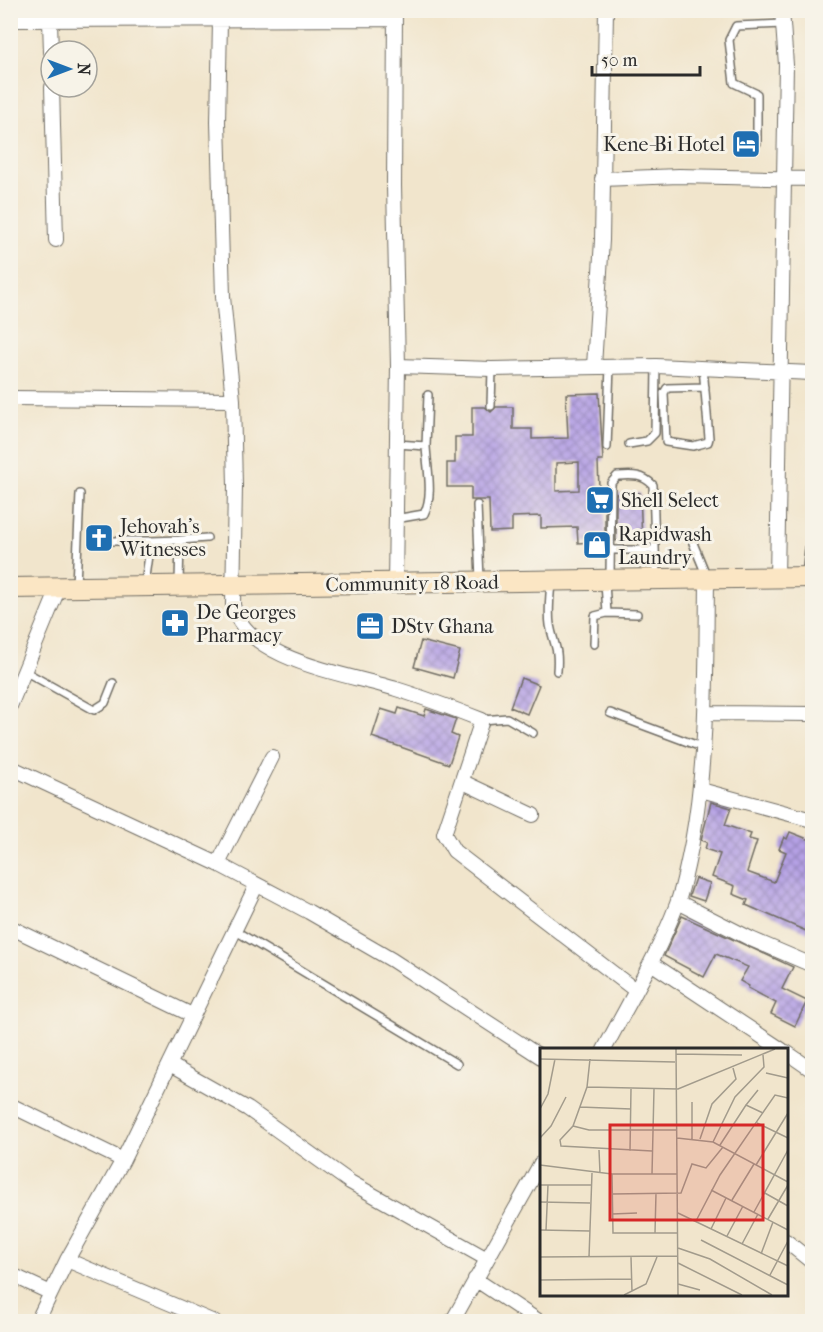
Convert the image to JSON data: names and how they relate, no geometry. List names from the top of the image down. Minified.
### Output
{"streets":{"main road":["Community 18 Road"]},"places":{"hotel":["Kene-Bi Hotel"],"supermarket":["Shell Select"],"church":["Jehovah's Witnesses"],"shop":["Rapidwash Laundry"],"pharmacy":["De Georges Pharmacy"],"office":["DStv Ghana"]},"scale_bar":"50 m","north":"right"}
